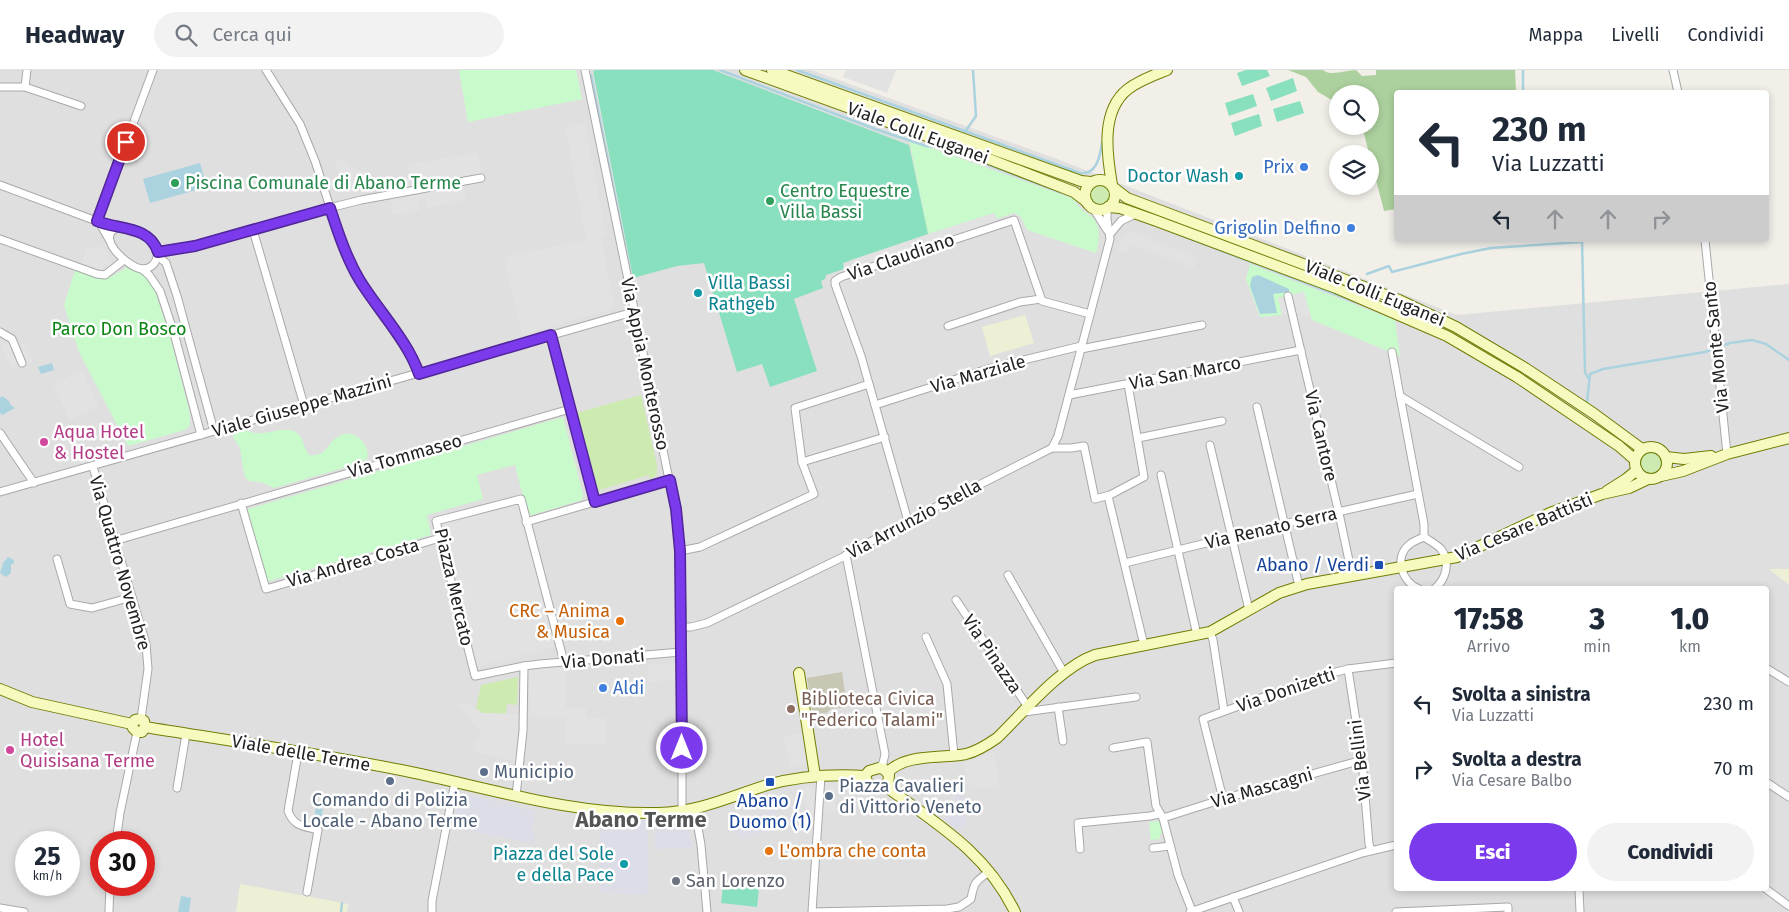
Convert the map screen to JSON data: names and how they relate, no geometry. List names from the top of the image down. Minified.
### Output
{"streets":{"street":["Viale Colli Euganei","Via Claudiano","Via Monte Santo","Via Appia Monterosso","Via San Marco","Via Marziale","Viale Giuseppe Mazzini","Via Cantore","Via Tommaseo","Via Arrunzio Stella","Via Cesare Battisti","Via Renato Serra","Via Quattro Novembre","Via Andrea Costa","Piazza Mercato","Via Pinazza","Via Donati","Via Donizetti","Viale delle Terme","Via Bellini","Via Mascagni"]},"crossings":[["Viale Colli Euganei","Via Cesare Battisti"],["Via Claudiano","Via Marziale"],["Via Claudiano","Via Arrunzio Stella"],["Via Monte Santo","Via Cesare Battisti"],["Via Appia Monterosso","Viale Giuseppe Mazzini"],["Via Appia Monterosso","Via Arrunzio Stella"],["Via Appia Monterosso","Via Donati"],["Via Appia Monterosso","Viale delle Terme"],["Via San Marco","Via Cantore"],["Viale Giuseppe Mazzini","Via Quattro Novembre"],["Via Cantore","Via Cesare Battisti"],["Via Cantore","Via Renato Serra"],["Via Tommaseo","Via Quattro Novembre"],["Via Tommaseo","Via Andrea Costa"],["Via Cesare Battisti","Via Pinazza"],["Via Cesare Battisti","Viale delle Terme"],["Via Quattro Novembre","Viale delle Terme"],["Via Andrea Costa","Piazza Mercato"],["Piazza Mercato","Via Donati"],["Via Donizetti","Via Bellini"],["Via Donizetti","Via Mascagni"],["Via Bellini","Via Mascagni"]],"districts":["Abano Terme"],"parks":["Parco Don Bosco"],"places":{"other":["Prix","Doctor Wash","Piscina Comunale di Abano Terme","Centro Equestre Villa Bassi","Grigolin Delfino","Villa Bassi Rathgeb","Aqua Hotel & Hostel","CRC – Anima & Musica","Aldi","Biblioteca Civica \"Federico Talami\"","Hotel Quisisana Terme","Municipio","Comando di Polizia Locale - Abano Terme","Piazza Cavalieri di Vittorio Veneto","L'ombra che conta","Piazza del Sole e della Pace","San Lorenzo"],"transit":["Abano / Verdi","Abano / Duomo (1)"]},"page":{"header":"Headway","search":"Cerca qui","nav":["Mappa","Livelli","Condividi"],"turn":["230 m","Via Luzzatti"],"eta":["17:58","Arrivo","3","min","1.0","km"],"list":[{"name":"Svolta a sinistra","note":"Via Luzzatti","value":"230 m"},{"name":"Svolta a destra","note":"Via Cesare Balbo","value":"70 m"}],"buttons":["Esci","Condividi"],"speed":"25 km/h","limit":"30"}}
